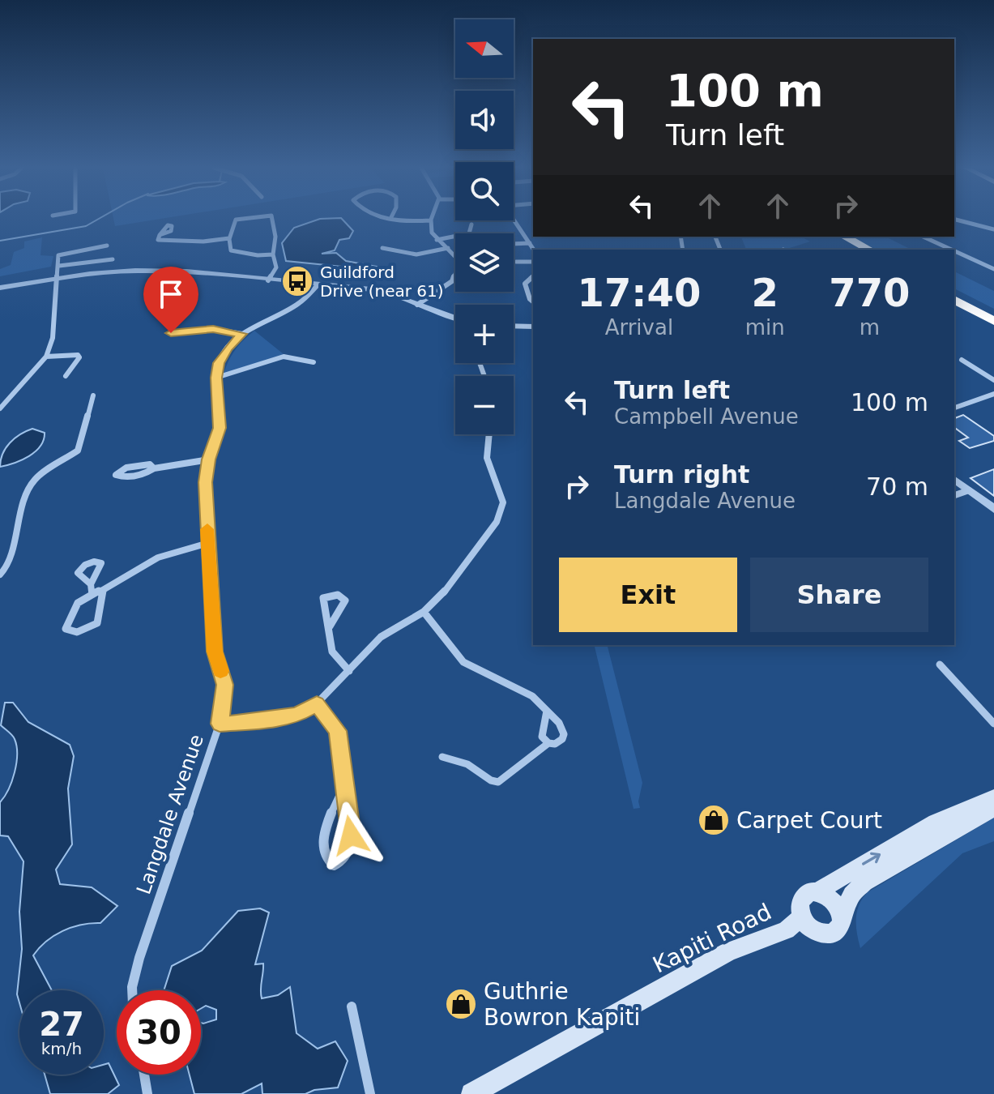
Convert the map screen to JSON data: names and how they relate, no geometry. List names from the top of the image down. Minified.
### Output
{"streets":{"main road":["Kapiti Road"],"street":["Langdale Avenue"]},"places":{"bus stop":["Guildford Drive (near 61)"],"shop":["Carpet Court","Guthrie Bowron Kapiti"]},"north":"left","page":{"map_buttons":["+","−"],"turn":["100 m","Turn left"],"eta":["17:40","Arrival","2","min","770","m"],"list":[{"name":"Turn left","note":"Campbell Avenue","value":"100 m"},{"name":"Turn right","note":"Langdale Avenue","value":"70 m"}],"buttons":["Exit","Share"],"speed":"27 km/h","limit":"30"}}
